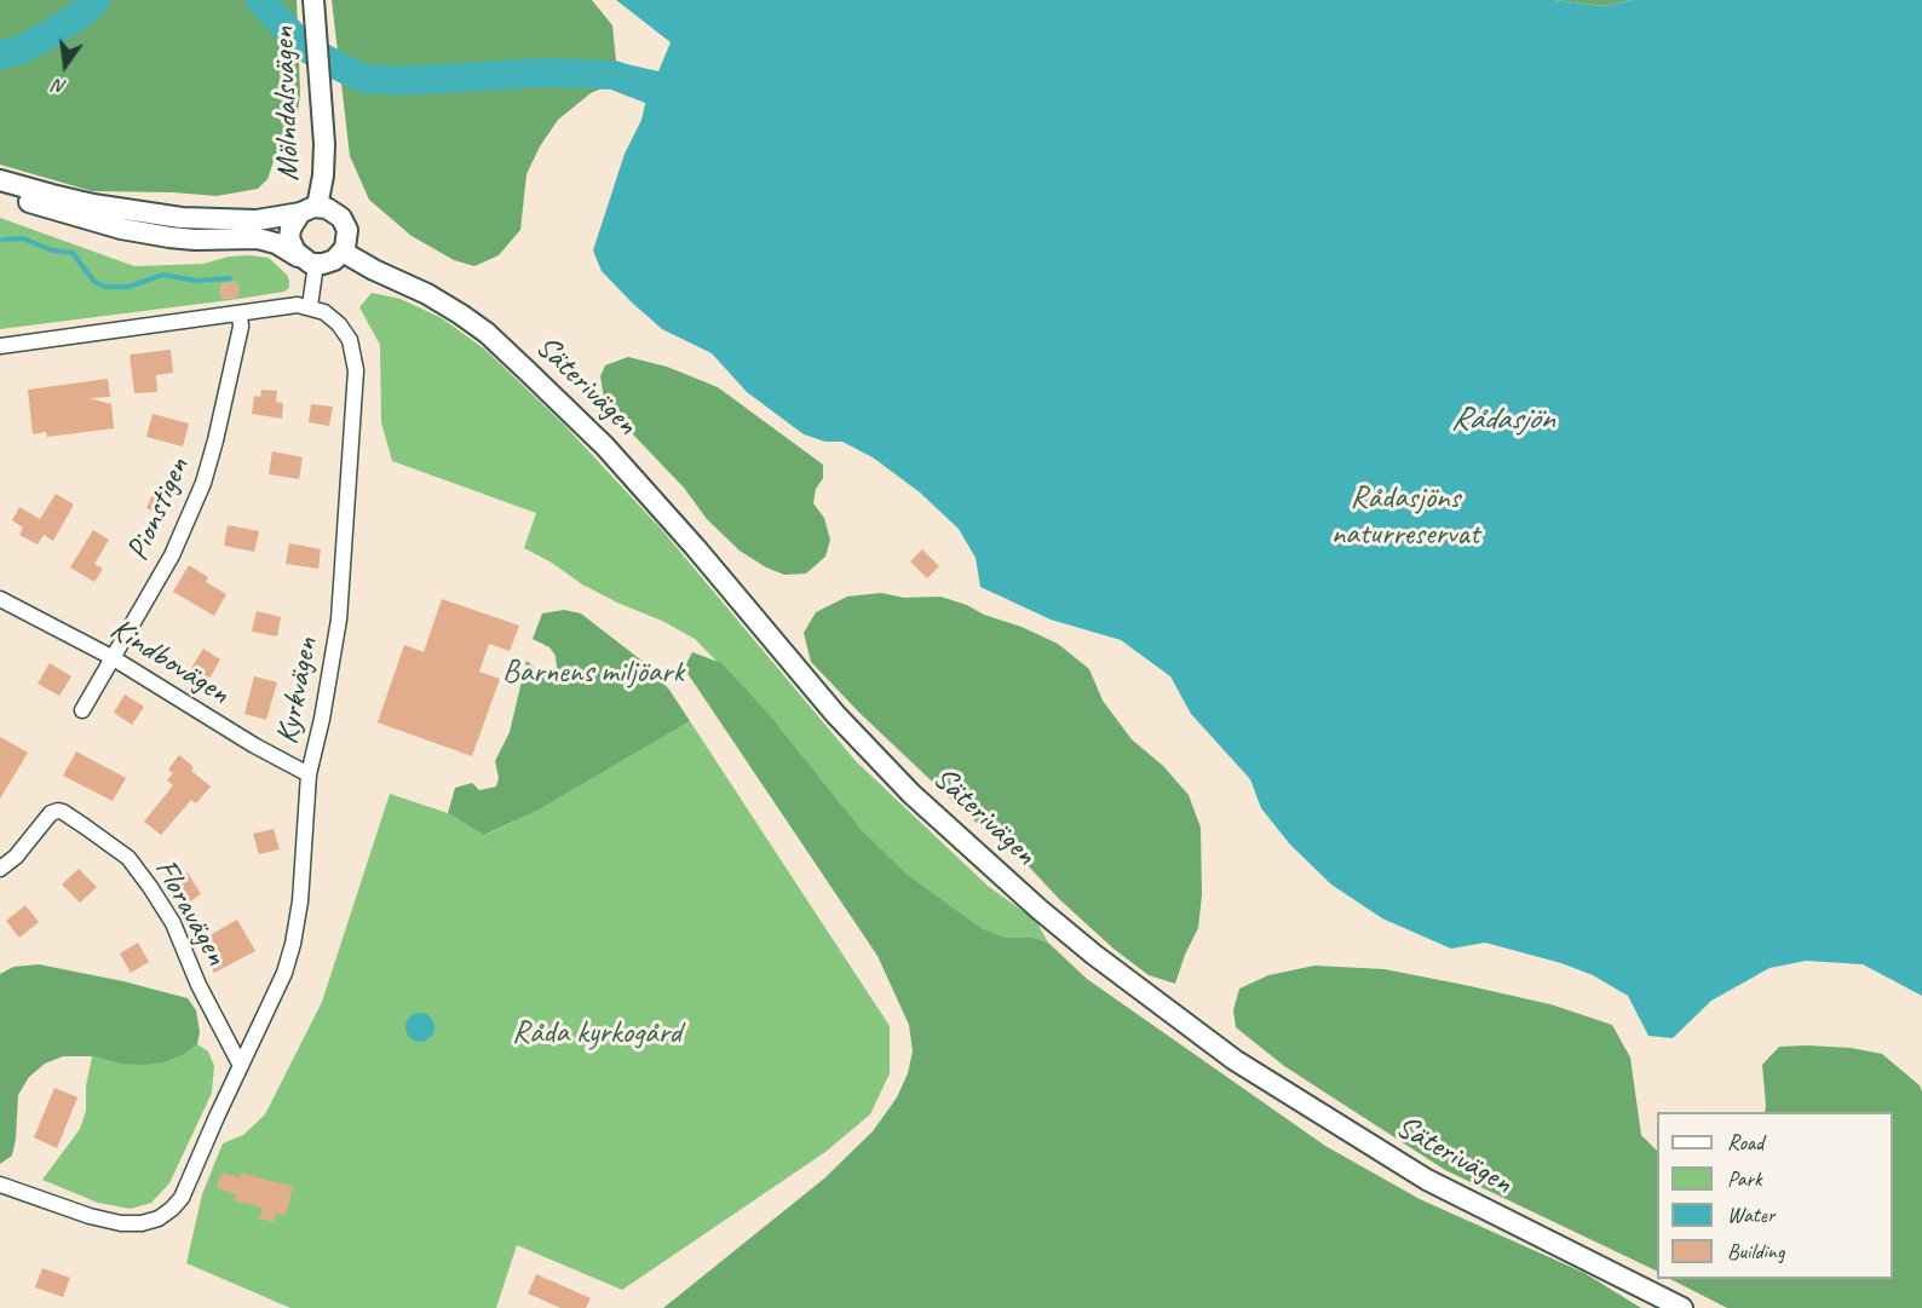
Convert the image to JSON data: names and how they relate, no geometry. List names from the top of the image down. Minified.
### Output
{"streets":{"street":["Mölndalsvägen","Säterivägen","Pionstigen","Kindbovägen","Kyrkvägen","Floravägen"]},"crossings":[["Mölndalsvägen","Säterivägen"],["Pionstigen","Kindbovägen"],["Kindbovägen","Kyrkvägen"],["Kyrkvägen","Floravägen"]],"water":["Rådasjön"],"parks":["Rådasjöns naturreservat","Barnens miljöark","Råda kyrkogård"],"legend":["Road","Park","Water","Building"],"north":"bottom"}
